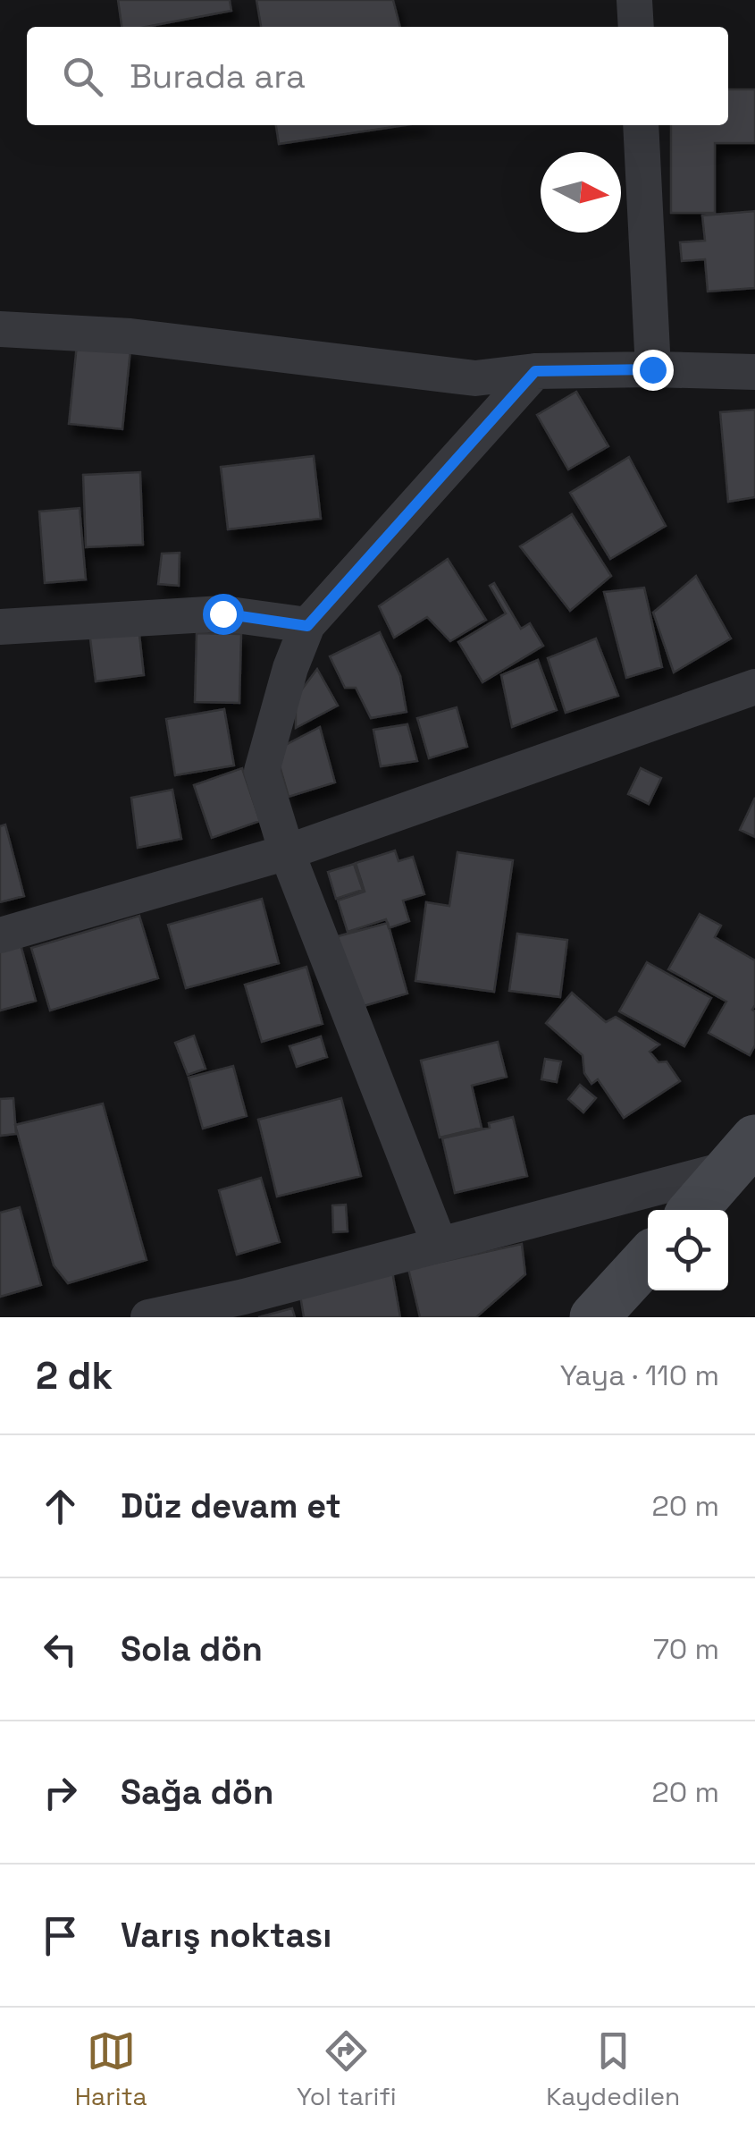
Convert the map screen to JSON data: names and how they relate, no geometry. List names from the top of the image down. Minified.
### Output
{"north":"right","page":{"search":"Burada ara","heading":["2 dk","Yaya · 110 m"],"list":[["Düz devam et","20 m"],["Sola dön","70 m"],["Sağa dön","20 m"],"Varış noktası"],"nav":["Harita","Yol tarifi","Kaydedilen"]}}
